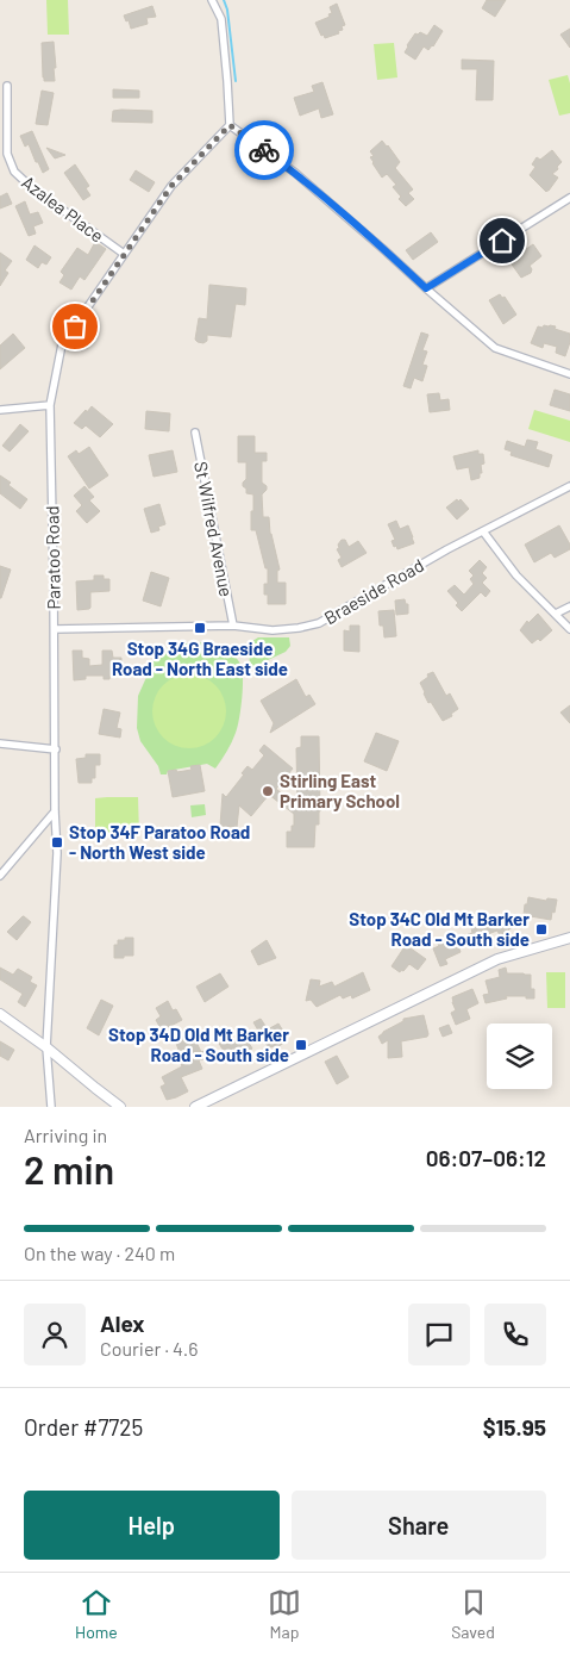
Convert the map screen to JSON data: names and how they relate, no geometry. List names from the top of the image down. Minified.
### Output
{"streets":{"street":["Azalea Place","St Wilfred Avenue","Paratoo Road","Braeside Road"]},"crossings":[["Azalea Place","Paratoo Road"],["St Wilfred Avenue","Braeside Road"],["Paratoo Road","Braeside Road"]],"places":{"transit":["Stop 34G Braeside Road - North East side","Stop 34F Paratoo Road - North West side","Stop 34C Old Mt Barker Road - South side","Stop 34D Old Mt Barker Road - South side"],"other":["Stirling East Primary School"]},"page":{"heading":["2 min","Arriving in","06:07–06:12"],"panel":["Alex","Courier · 4.6","Order #7725","$15.95"],"bar":"On the way · 240 m","buttons":["Help","Share"],"tabs":["Home","Map","Saved"]}}
